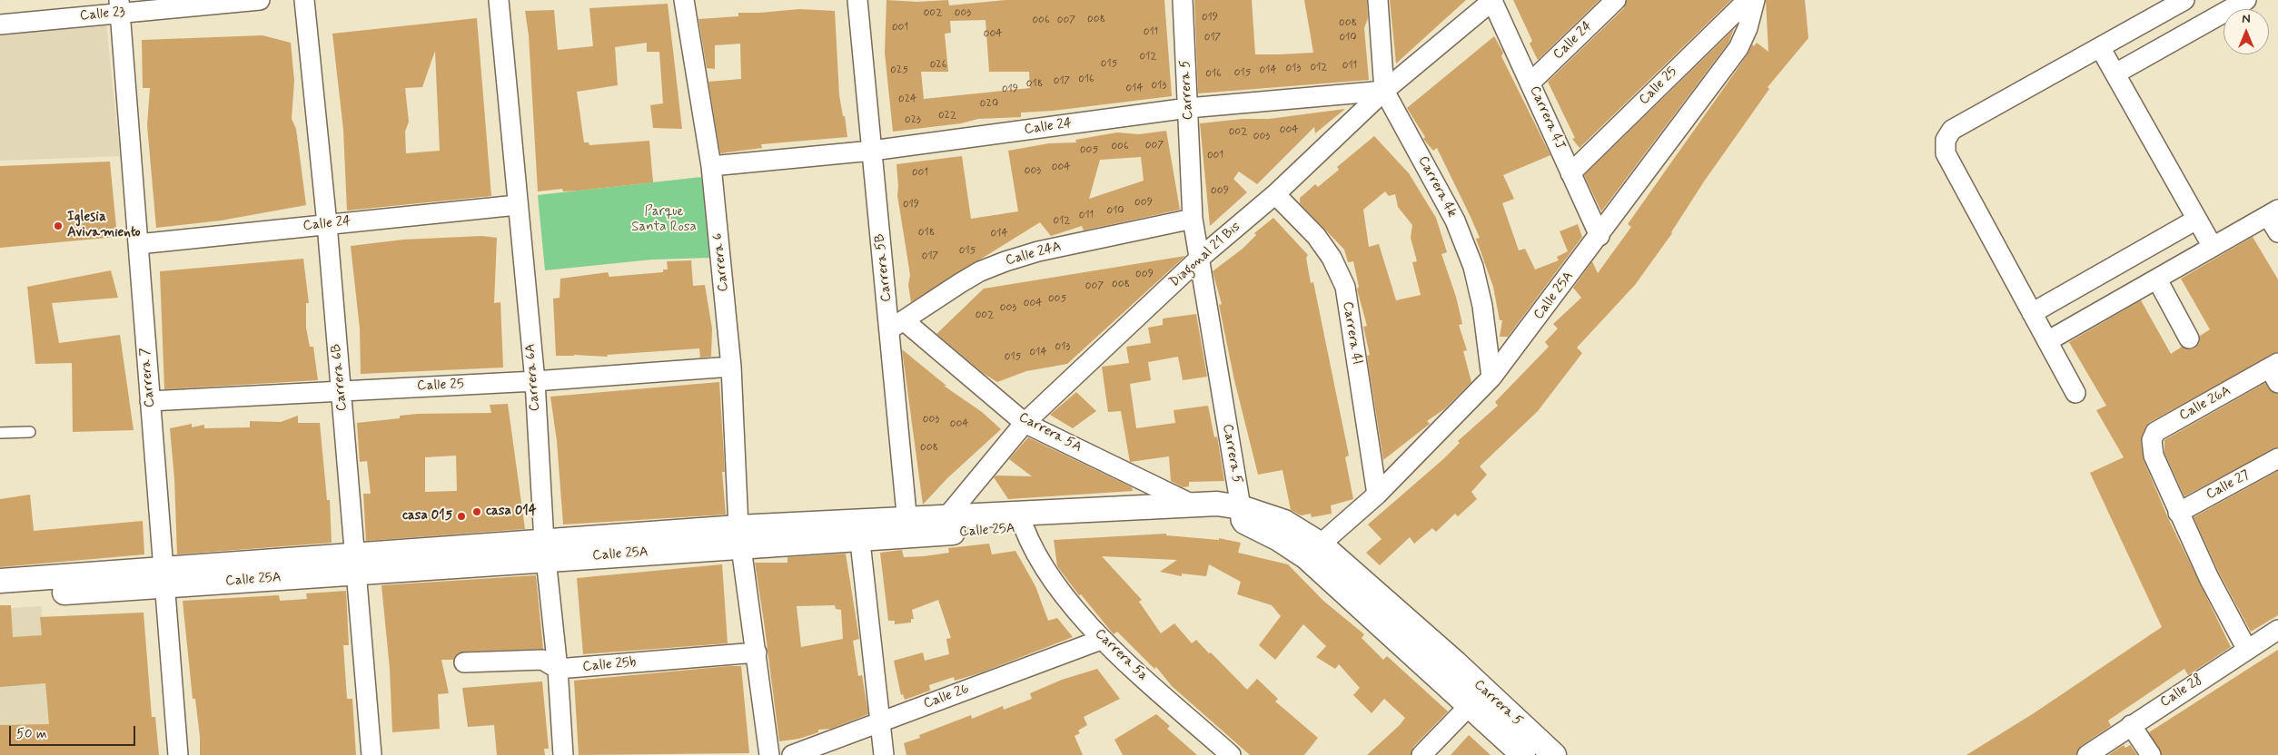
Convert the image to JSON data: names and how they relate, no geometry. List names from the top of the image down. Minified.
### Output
{"streets":{"street":["Calle 23","Calle 24","Calle 25","Carrera 5","Carrera 4J","Carrera 4k","Calle 24A","Diagonal 21 Bis","Carrera 6","Carrera 5B","Calle 25A","Carrera 4l","Carrera 7","Carrera 6B","Carrera 6A","Calle 26A","Carrera 5A","Calle 27","Carrera 5a","Calle 25b","Calle 28","Calle 26"]},"crossings":[["Calle 23","Carrera 7"],["Calle 24","Carrera 5"],["Calle 24","Carrera 4J"],["Calle 24","Carrera 4k"],["Calle 24","Diagonal 21 Bis"],["Calle 24","Carrera 6"],["Calle 24","Carrera 5B"],["Calle 24","Carrera 7"],["Calle 24","Carrera 6B"],["Calle 24","Carrera 6A"],["Calle 25","Carrera 4J"],["Calle 25","Carrera 6"],["Calle 25","Carrera 7"],["Calle 25","Carrera 6B"],["Calle 25","Carrera 6A"],["Carrera 5","Calle 24A"],["Carrera 5","Diagonal 21 Bis"],["Carrera 5","Calle 25A"],["Carrera 4J","Diagonal 21 Bis"],["Carrera 4J","Calle 25A"],["Carrera 4k","Diagonal 21 Bis"],["Carrera 4k","Calle 25A"],["Calle 24A","Carrera 5B"],["Calle 24A","Carrera 5A"],["Diagonal 21 Bis","Calle 25A"],["Diagonal 21 Bis","Carrera 4l"],["Diagonal 21 Bis","Carrera 5A"],["Carrera 6","Calle 25A"],["Carrera 6","Calle 25b"],["Carrera 5B","Calle 25A"],["Carrera 5B","Carrera 5A"],["Calle 25A","Carrera 4l"],["Calle 25A","Carrera 7"],["Calle 25A","Carrera 6B"],["Calle 25A","Carrera 6A"],["Calle 25A","Carrera 5A"],["Calle 25A","Carrera 5a"],["Carrera 6A","Calle 25b"],["Calle 26A","Calle 27"],["Carrera 5a","Calle 26"]],"parks":["Parque Santa Rosa"],"places":["Iglesia Avivamiento","casa 014","casa 015"],"house_numbers":["002","003","019","008","006","007","008","001","011","004","017","010","012","015","026","011","012","013","025","014","015","016","016","017","018","013","014","019","024","020","022","023","004","002","003","007","006","005","001","004","003","001","009","009","019","010","011","012","018","014","015","017","009","008","007","005","004","003","002","013","014","015","003","004","008"],"scale_bar":"50 m","north":"top"}
